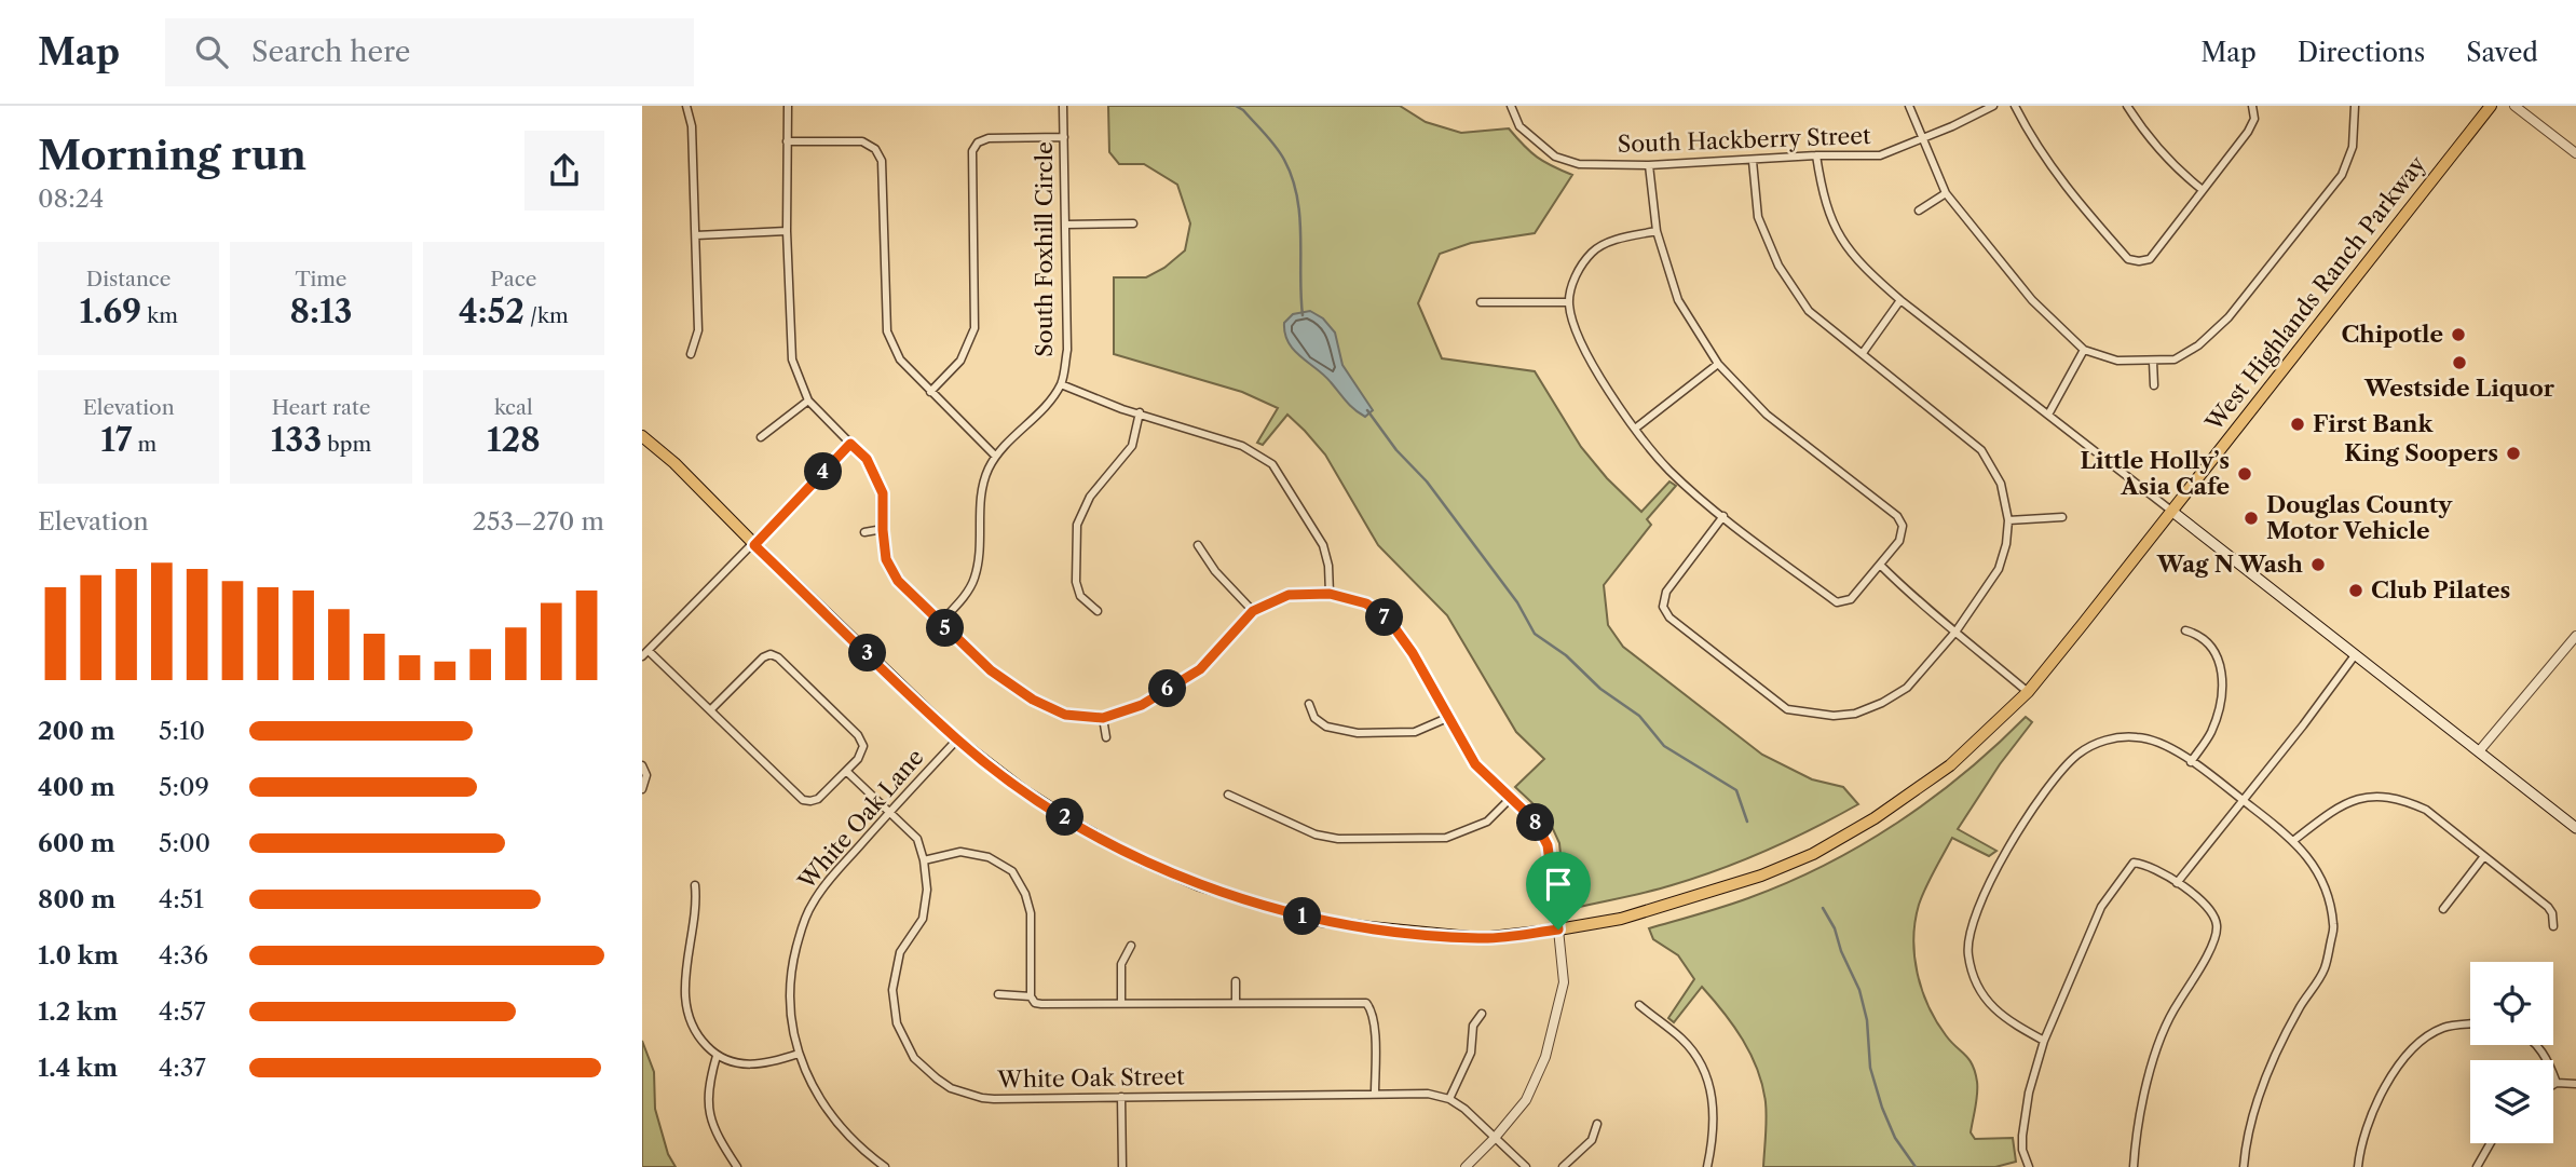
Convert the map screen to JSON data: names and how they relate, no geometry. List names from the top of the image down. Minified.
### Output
{"streets":{"main road":["West Highlands Ranch Parkway"],"street":["South Hackberry Street","South Foxhill Circle","White Oak Lane","White Oak Street"]},"crossings":[["West Highlands Ranch Parkway","White Oak Lane"],["White Oak Lane","White Oak Street"]],"places":["Chipotle","Westside Liquor","First Bank","King Soopers","Little Holly’s Asia Cafe","Douglas County Motor Vehicle","Wag N Wash","Club Pilates"],"page":{"header":"Map","search":"Search here","nav":["Map","Directions","Saved"],"heading":["Morning run","08:24"],"stats":[["Distance","1.69 km"],["Time","8:13"],["Pace","4:52 /km"],["Elevation","17 m"],["Heart rate","133 bpm"],["kcal","128"]],"pins":["4","7","5","3","6","2","8","1"],"chart":["Elevation","253–270 m"],"list":[{"name":"200 m","note":"5:10"},{"name":"400 m","note":"5:09"},{"name":"600 m","note":"5:00"},{"name":"800 m","note":"4:51"},{"name":"1.0 km","note":"4:36"},{"name":"1.2 km","note":"4:57"},{"name":"1.4 km","note":"4:37"}]}}
